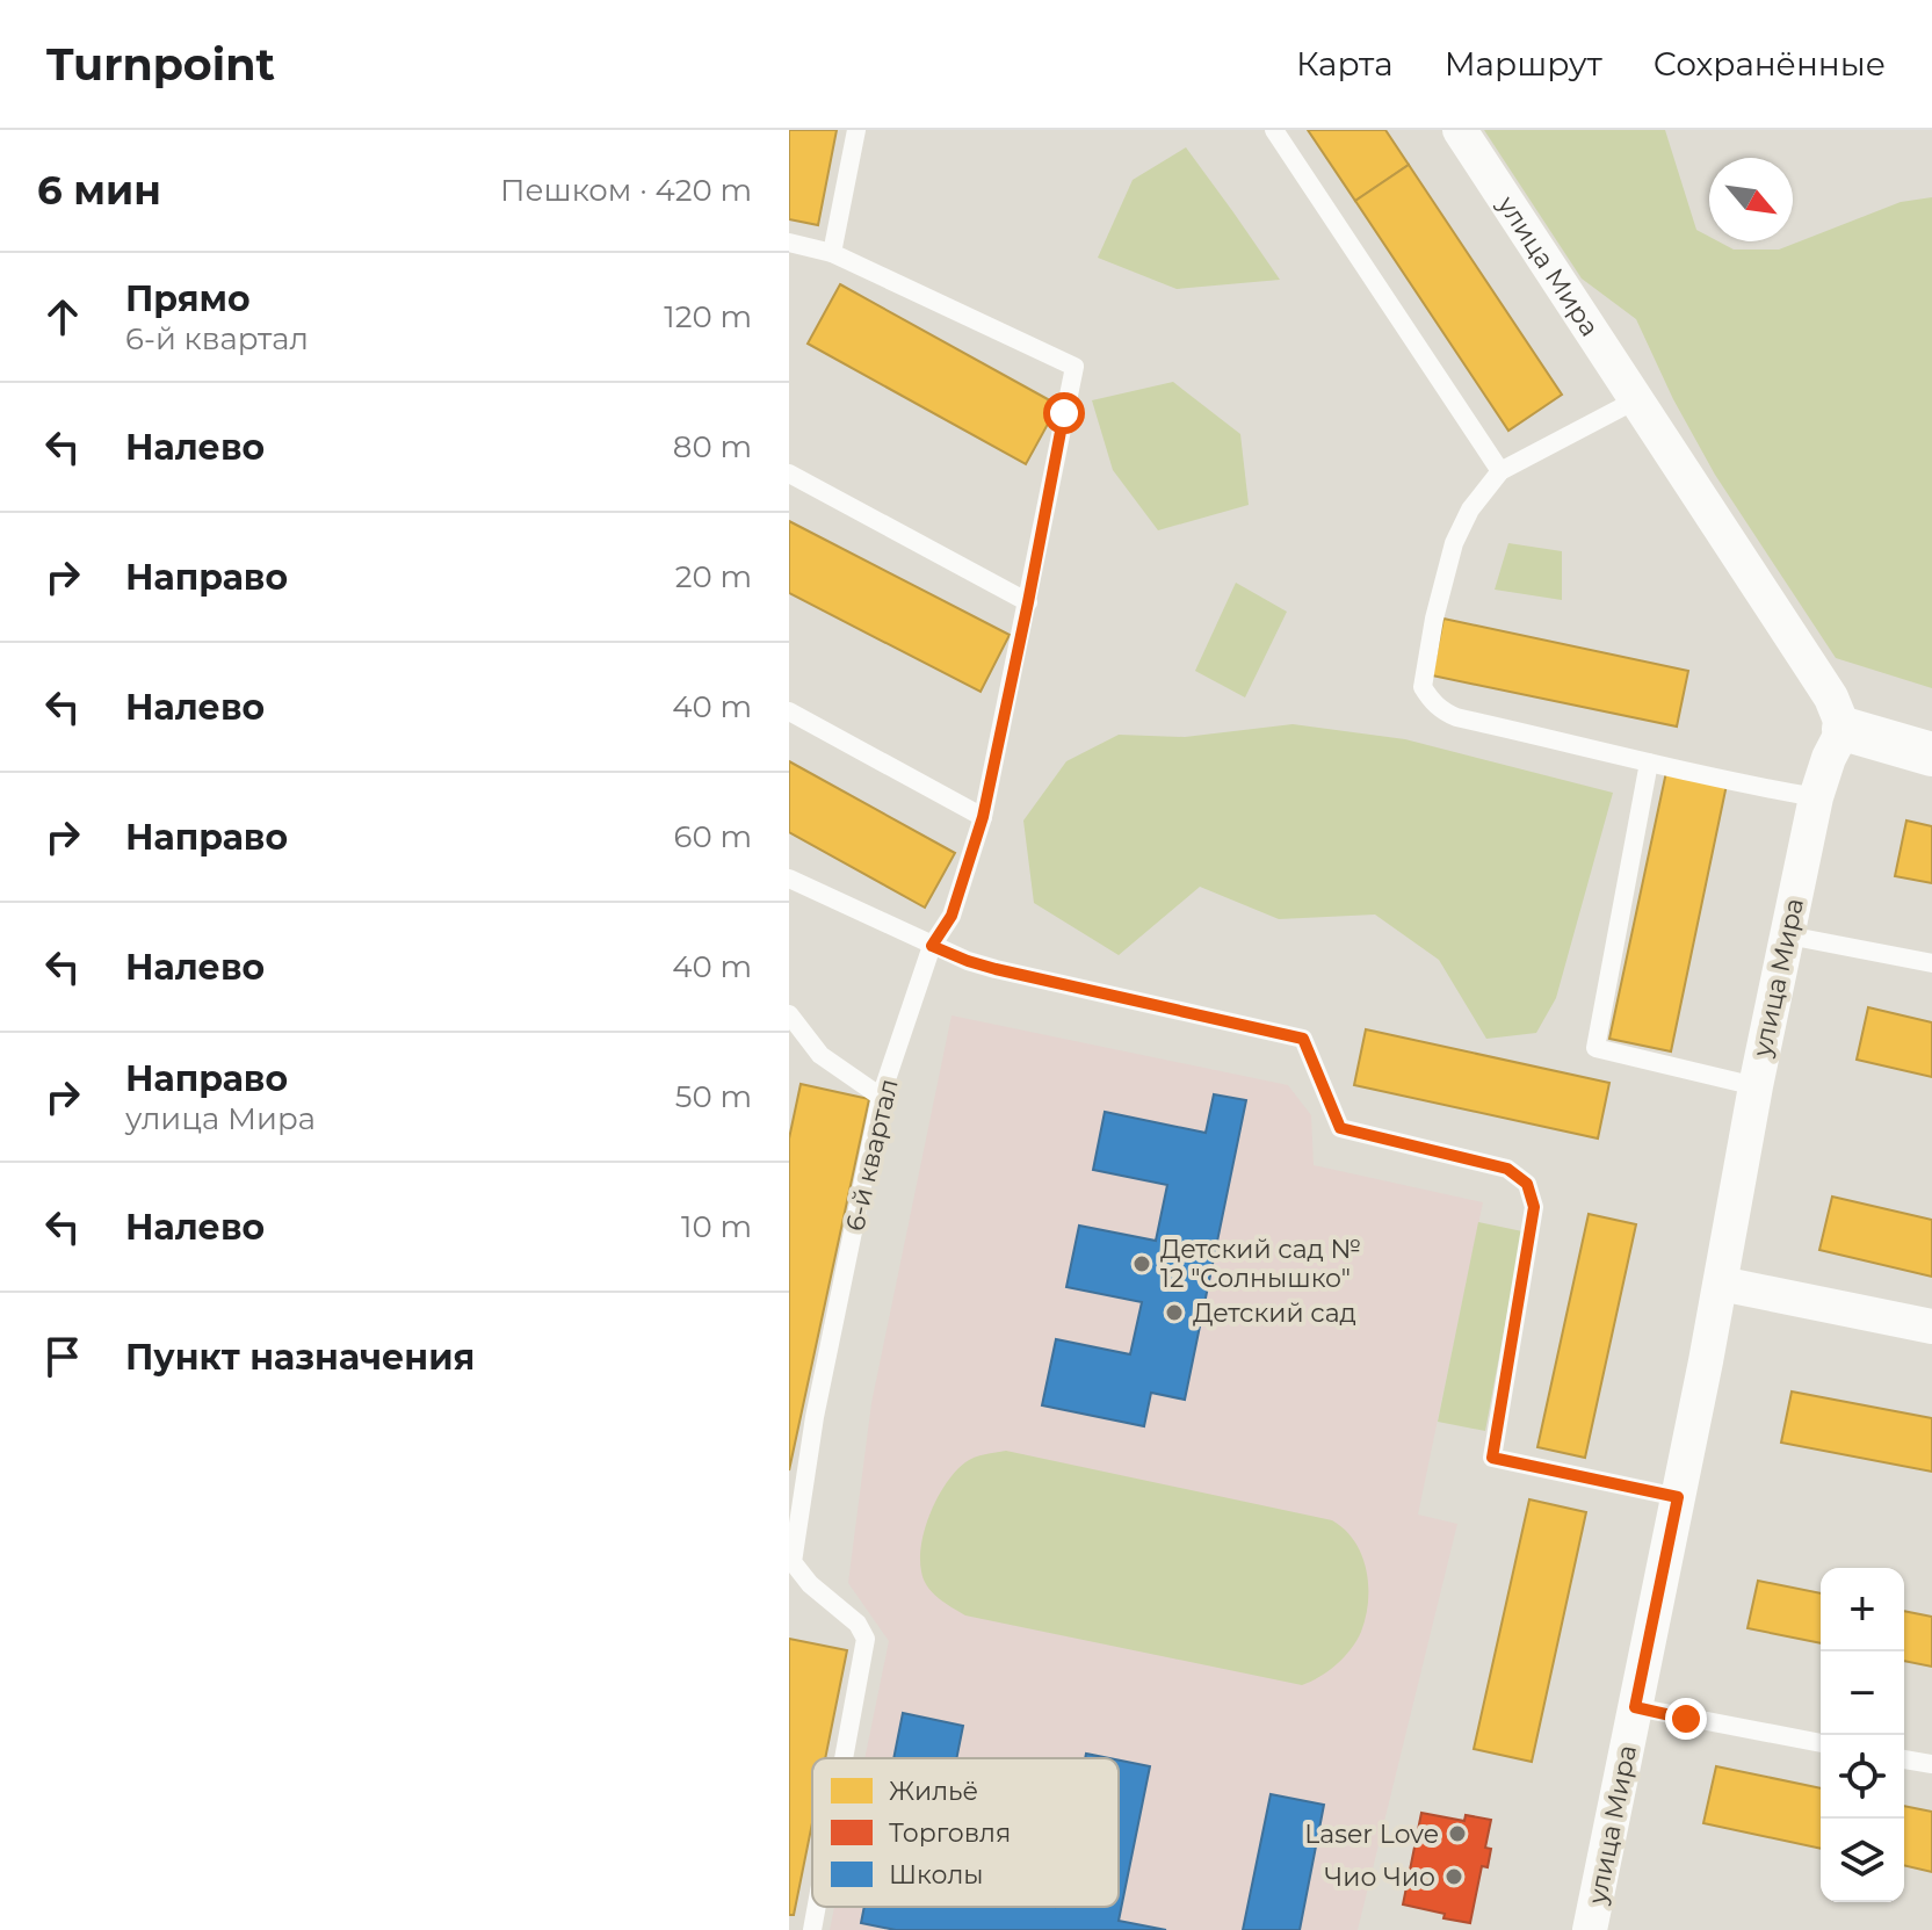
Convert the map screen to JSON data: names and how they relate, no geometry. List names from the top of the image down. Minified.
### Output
{"streets":{"street":["улица Мира"],"lane":["6-й квартал"]},"places":["Детский сад № 12 \"Солнышко\"","Детский сад","Laser Love","Чио Чио"],"legend":["Жильё","Торговля","Школы"],"north":"bottom right","page":{"header":"Turnpoint","nav":["Карта","Маршрут","Сохранённые"],"heading":["6 мин","Пешком · 420 m"],"list":[["Прямо","6-й квартал","120 m"],["Налево","80 m"],["Направо","20 m"],["Налево","40 m"],["Направо","60 m"],["Налево","40 m"],["Направо","улица Мира","50 m"],["Налево","10 m"],"Пункт назначения"],"map_buttons":["+","−"]}}
